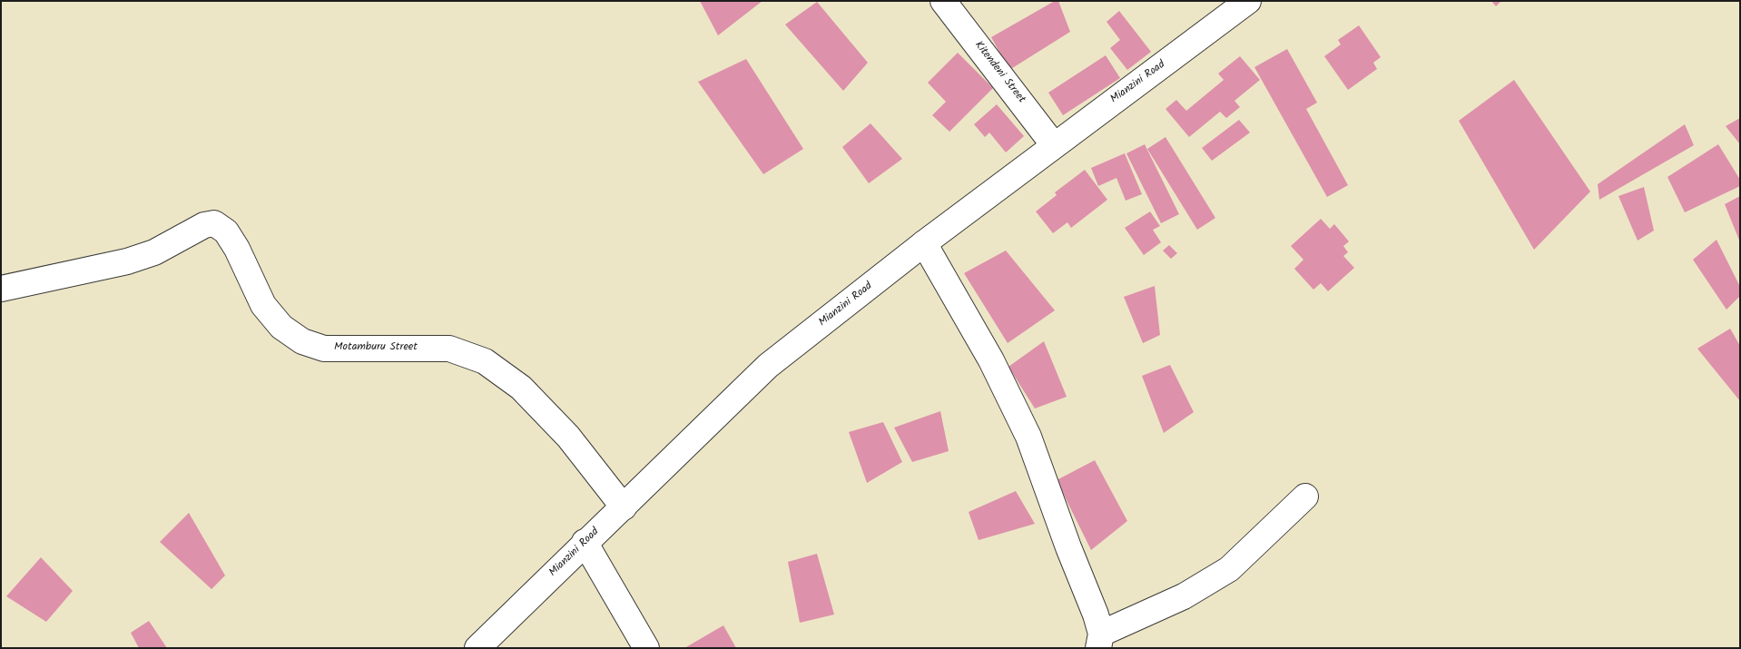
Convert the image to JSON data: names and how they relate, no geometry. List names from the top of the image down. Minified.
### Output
{"streets":{"street":["Kitendeni Street","Mianzini Road","Motamburu Street"]},"crossings":[["Kitendeni Street","Mianzini Road"],["Mianzini Road","Motamburu Street"]]}
